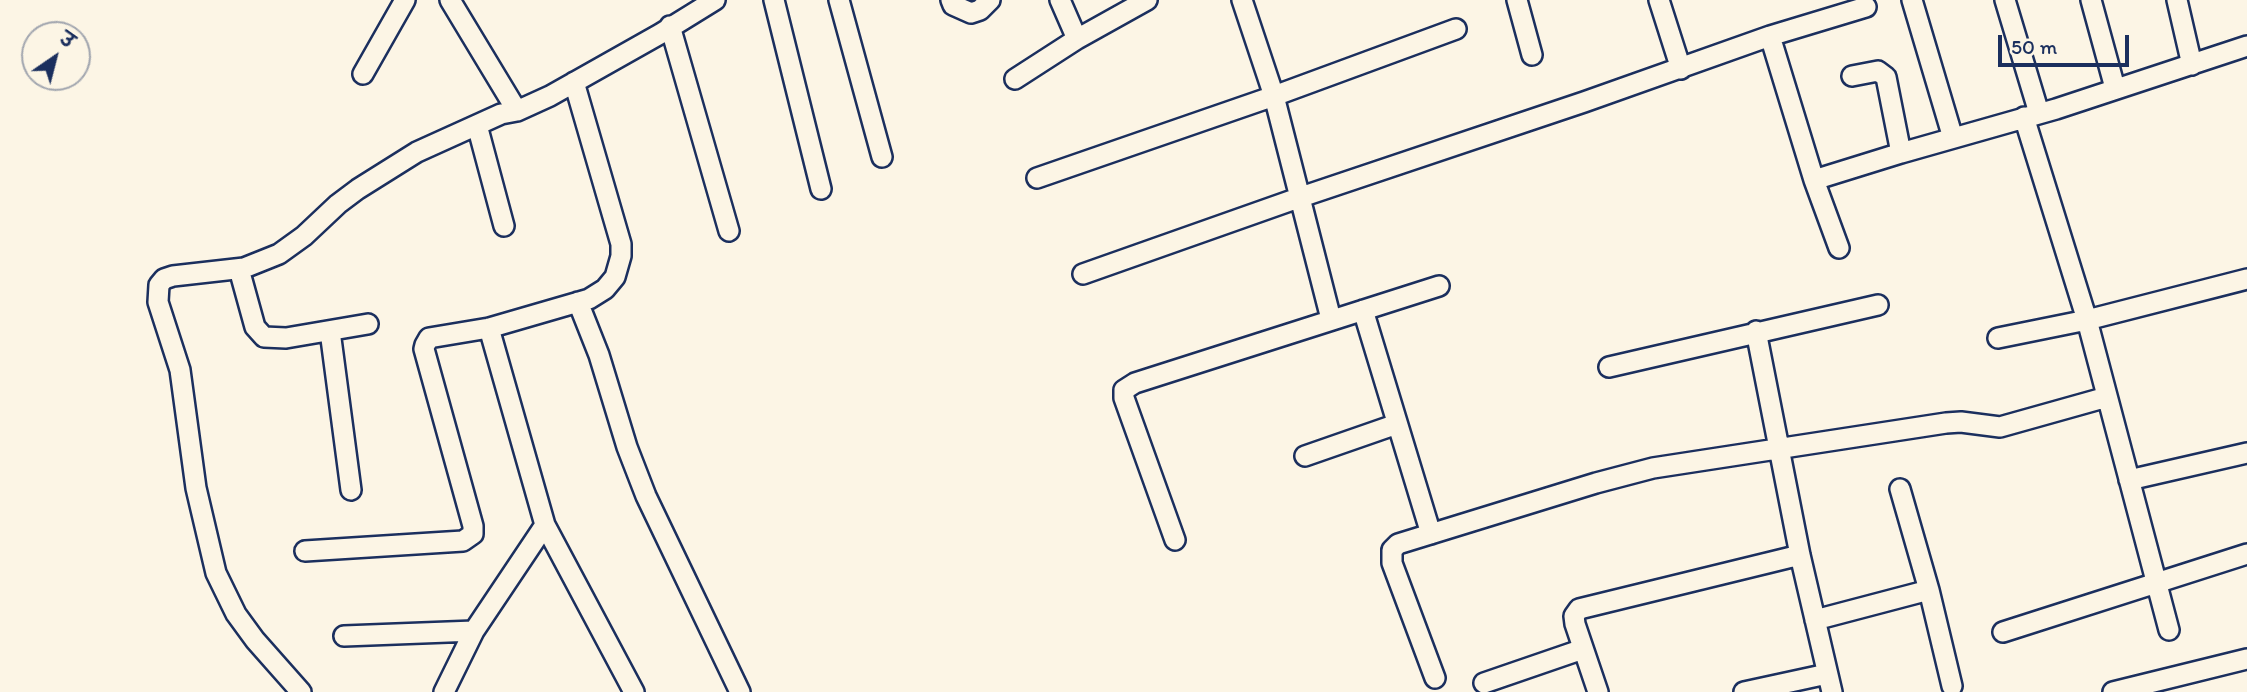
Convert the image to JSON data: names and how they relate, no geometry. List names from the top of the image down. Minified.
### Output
{"scale_bar":"50 m","north":"top right"}
